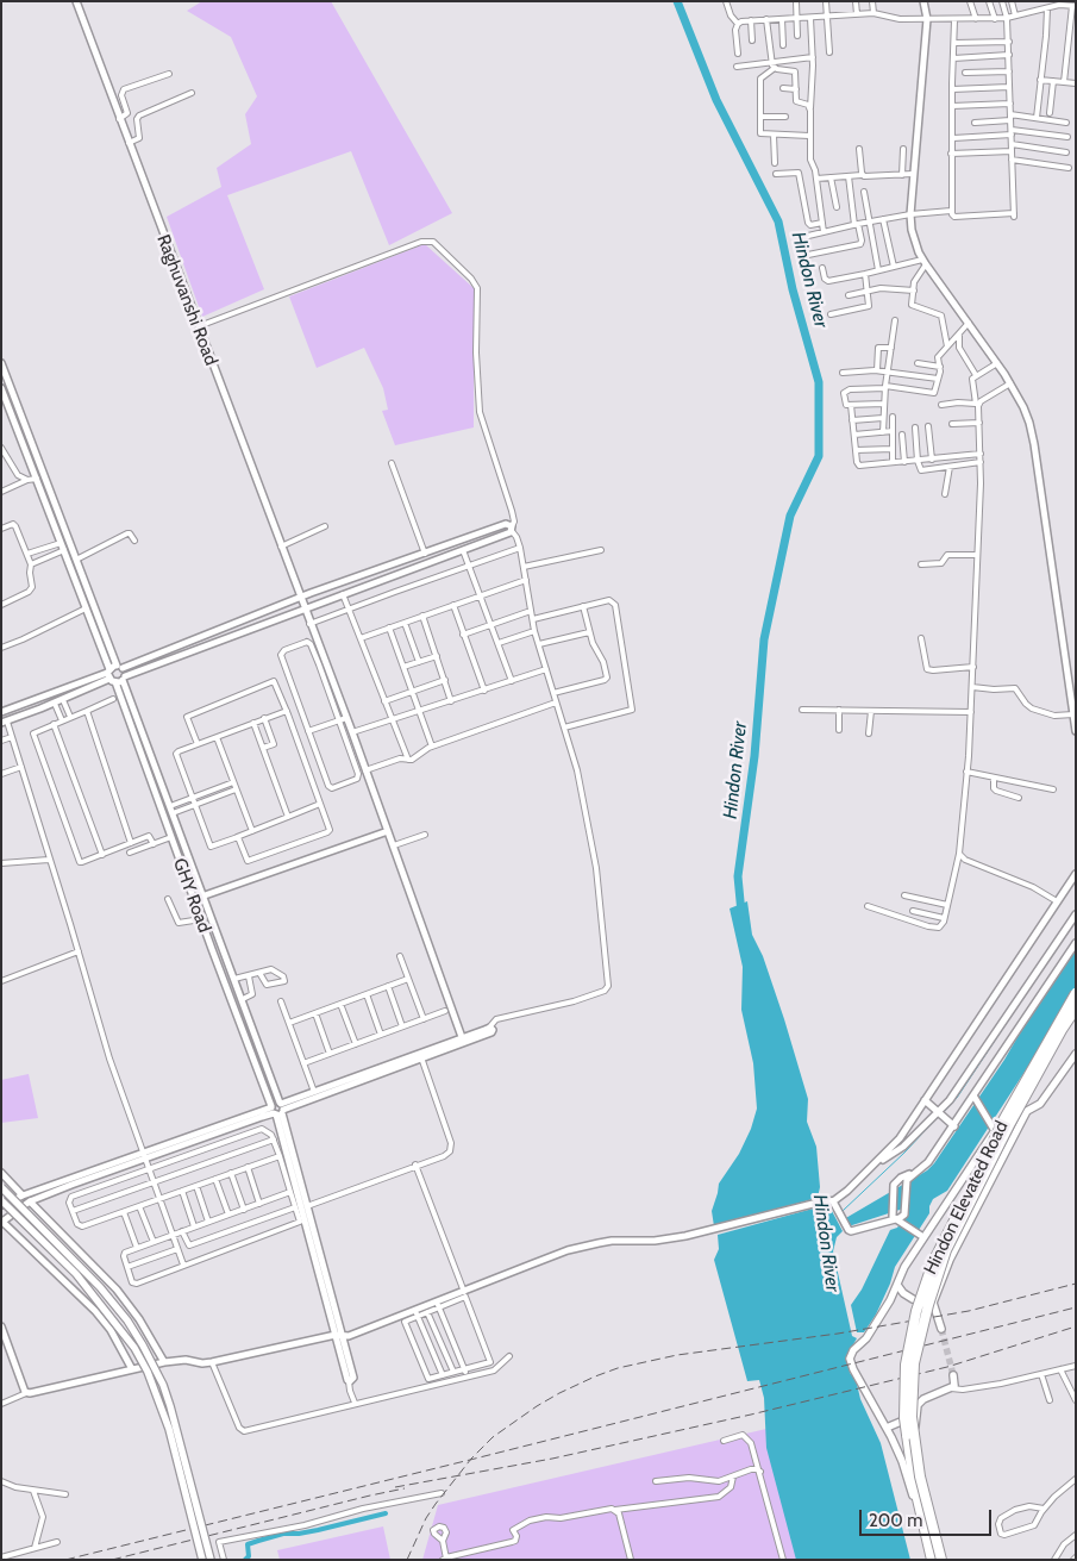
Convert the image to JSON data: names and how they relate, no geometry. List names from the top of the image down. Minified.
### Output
{"streets":{"highway":["Hindon Elevated Road"],"street":["Raghuvanshi Road","GHY Road"]},"water":["Hindon River"],"scale_bar":"200 m"}
